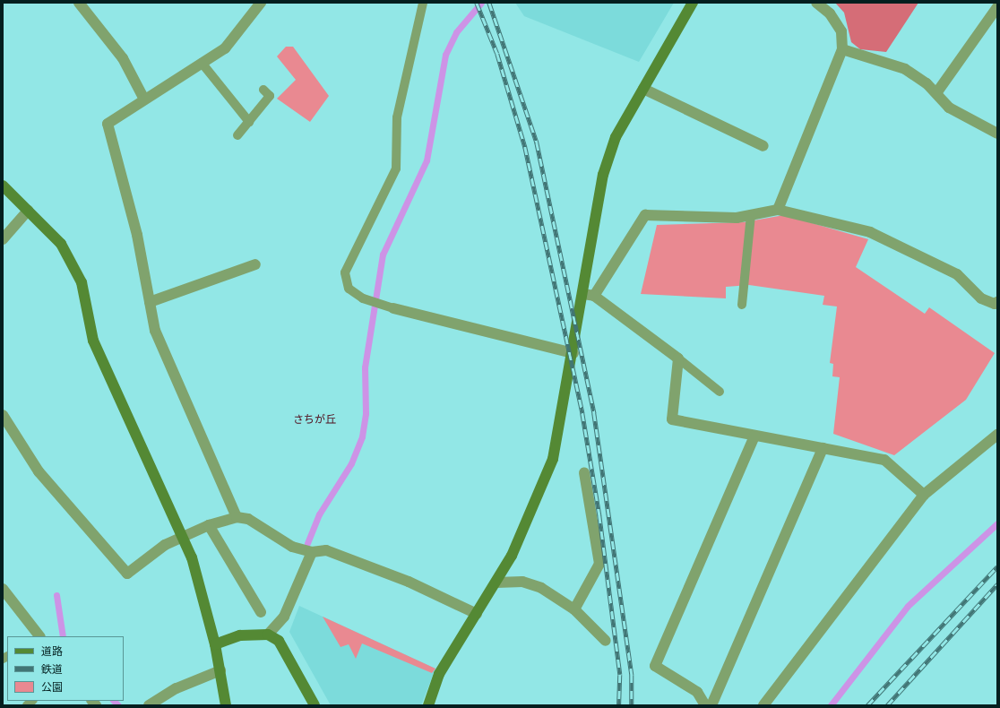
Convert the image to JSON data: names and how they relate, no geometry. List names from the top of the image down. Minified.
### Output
{"districts":["さちが丘"],"legend":["道路","鉄道","公園"]}
